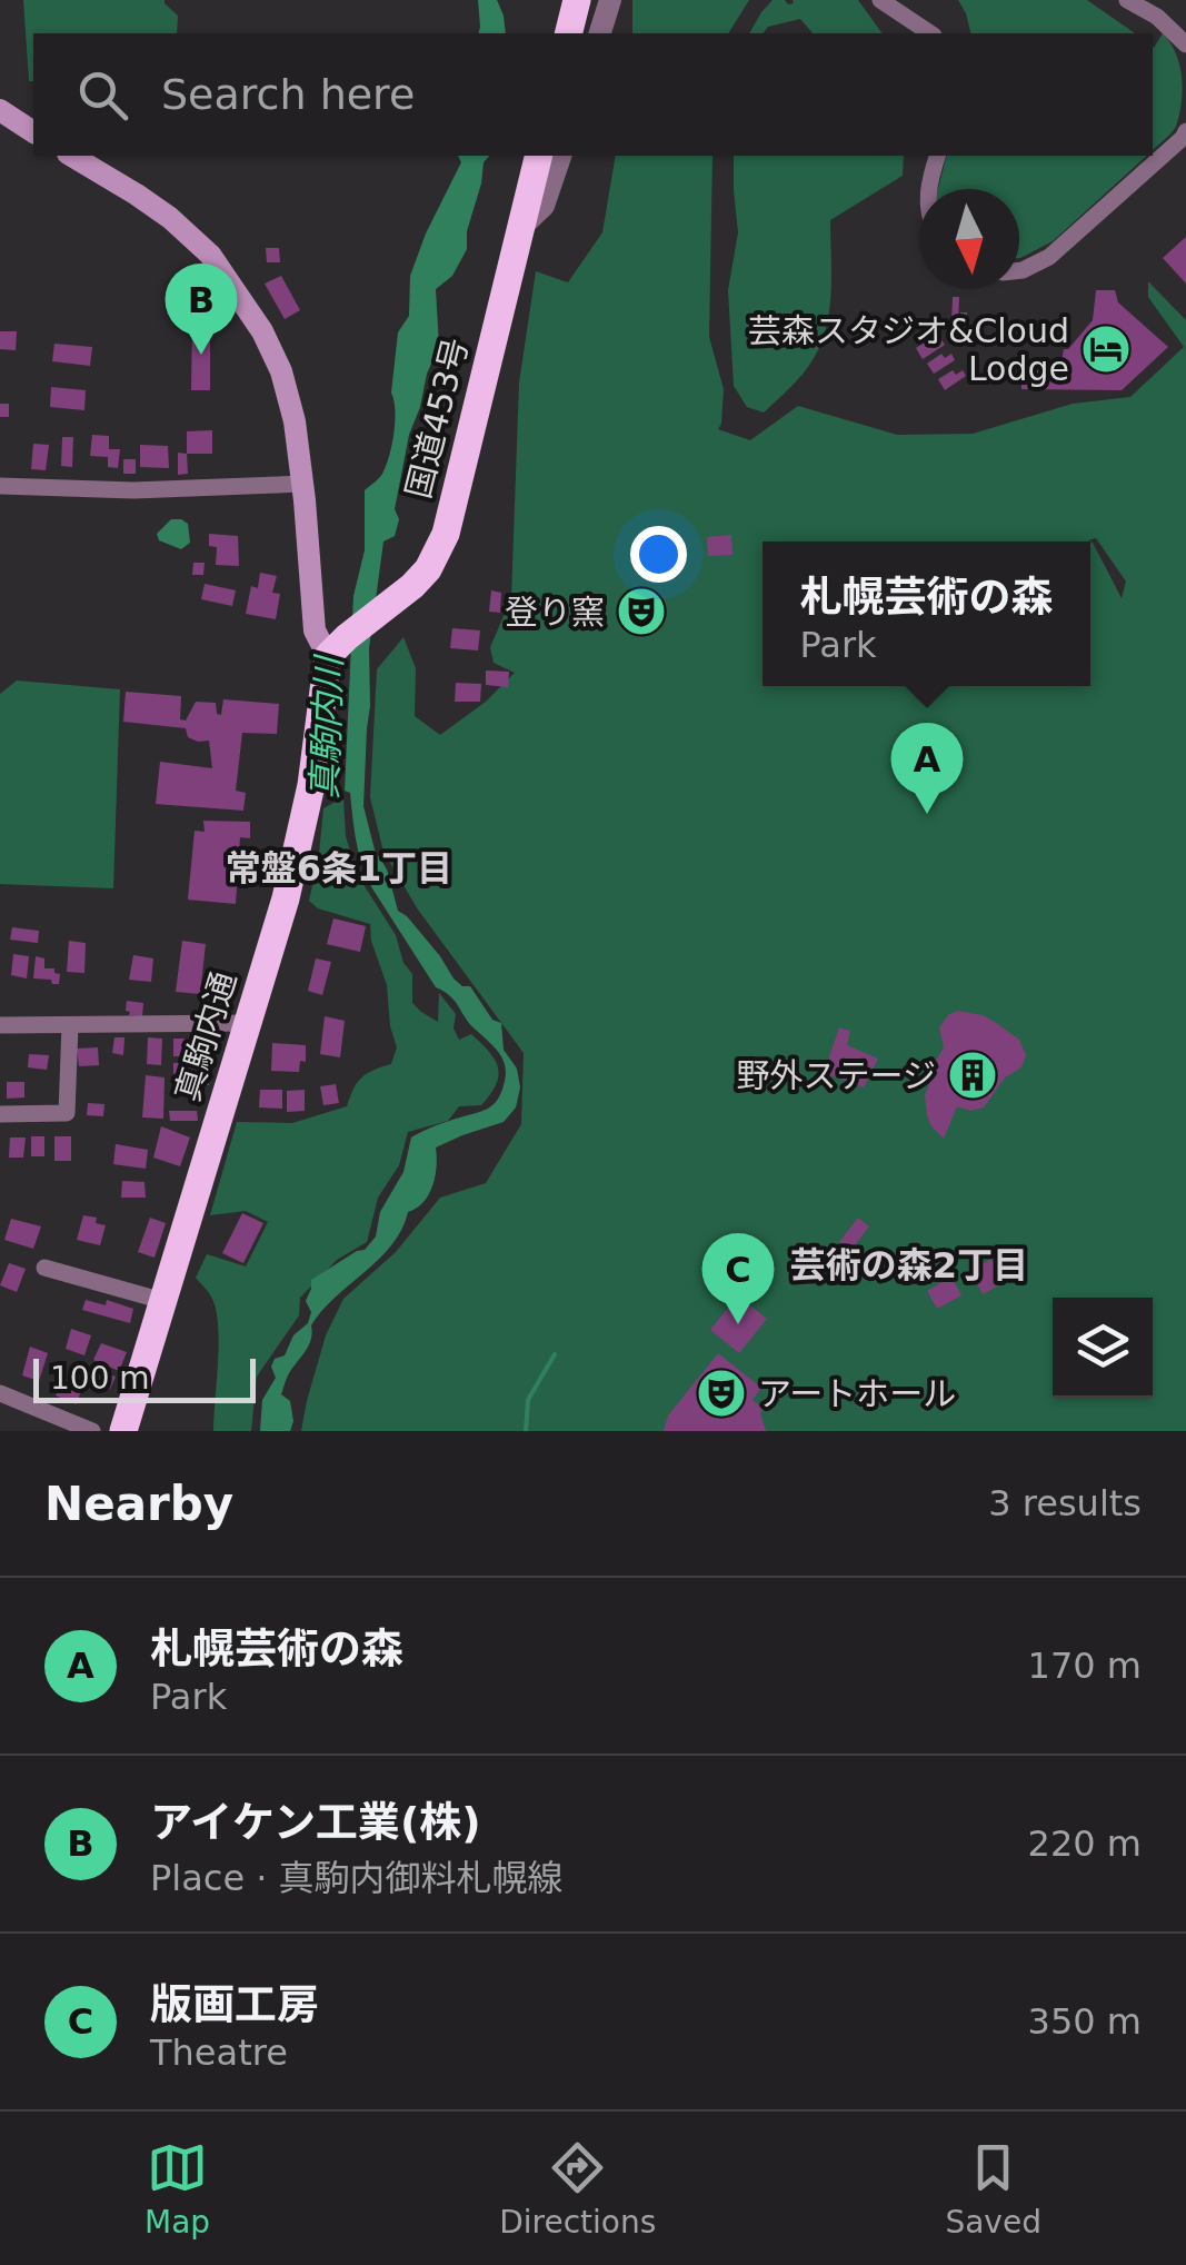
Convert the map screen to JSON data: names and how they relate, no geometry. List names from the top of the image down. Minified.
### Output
{"streets":{"highway":["国道453号","真駒内通"]},"crossings":[["国道453号","真駒内通"]],"districts":["常盤6条1丁目","芸術の森2丁目"],"water":["真駒内川"],"places":{"hotel":["芸森スタジオ&Cloud Lodge"],"theatre":["登り窯","アートホール"],"building":["野外ステージ"]},"scale_bar":"100 m","north":"bottom","page":{"search":"Search here","pins":["B","A","C"],"popup":["札幌芸術の森","Park"],"scale":"100 m","heading":["Nearby","3 results"],"list":[{"mark":"A","name":"札幌芸術の森","note":"Park","value":"170 m"},{"mark":"B","name":"アイケン工業(株)","note":"Place · 真駒内御料札幌線","value":"220 m"},{"mark":"C","name":"版画工房","note":"Theatre","value":"350 m"}],"nav":["Map","Directions","Saved"]}}
